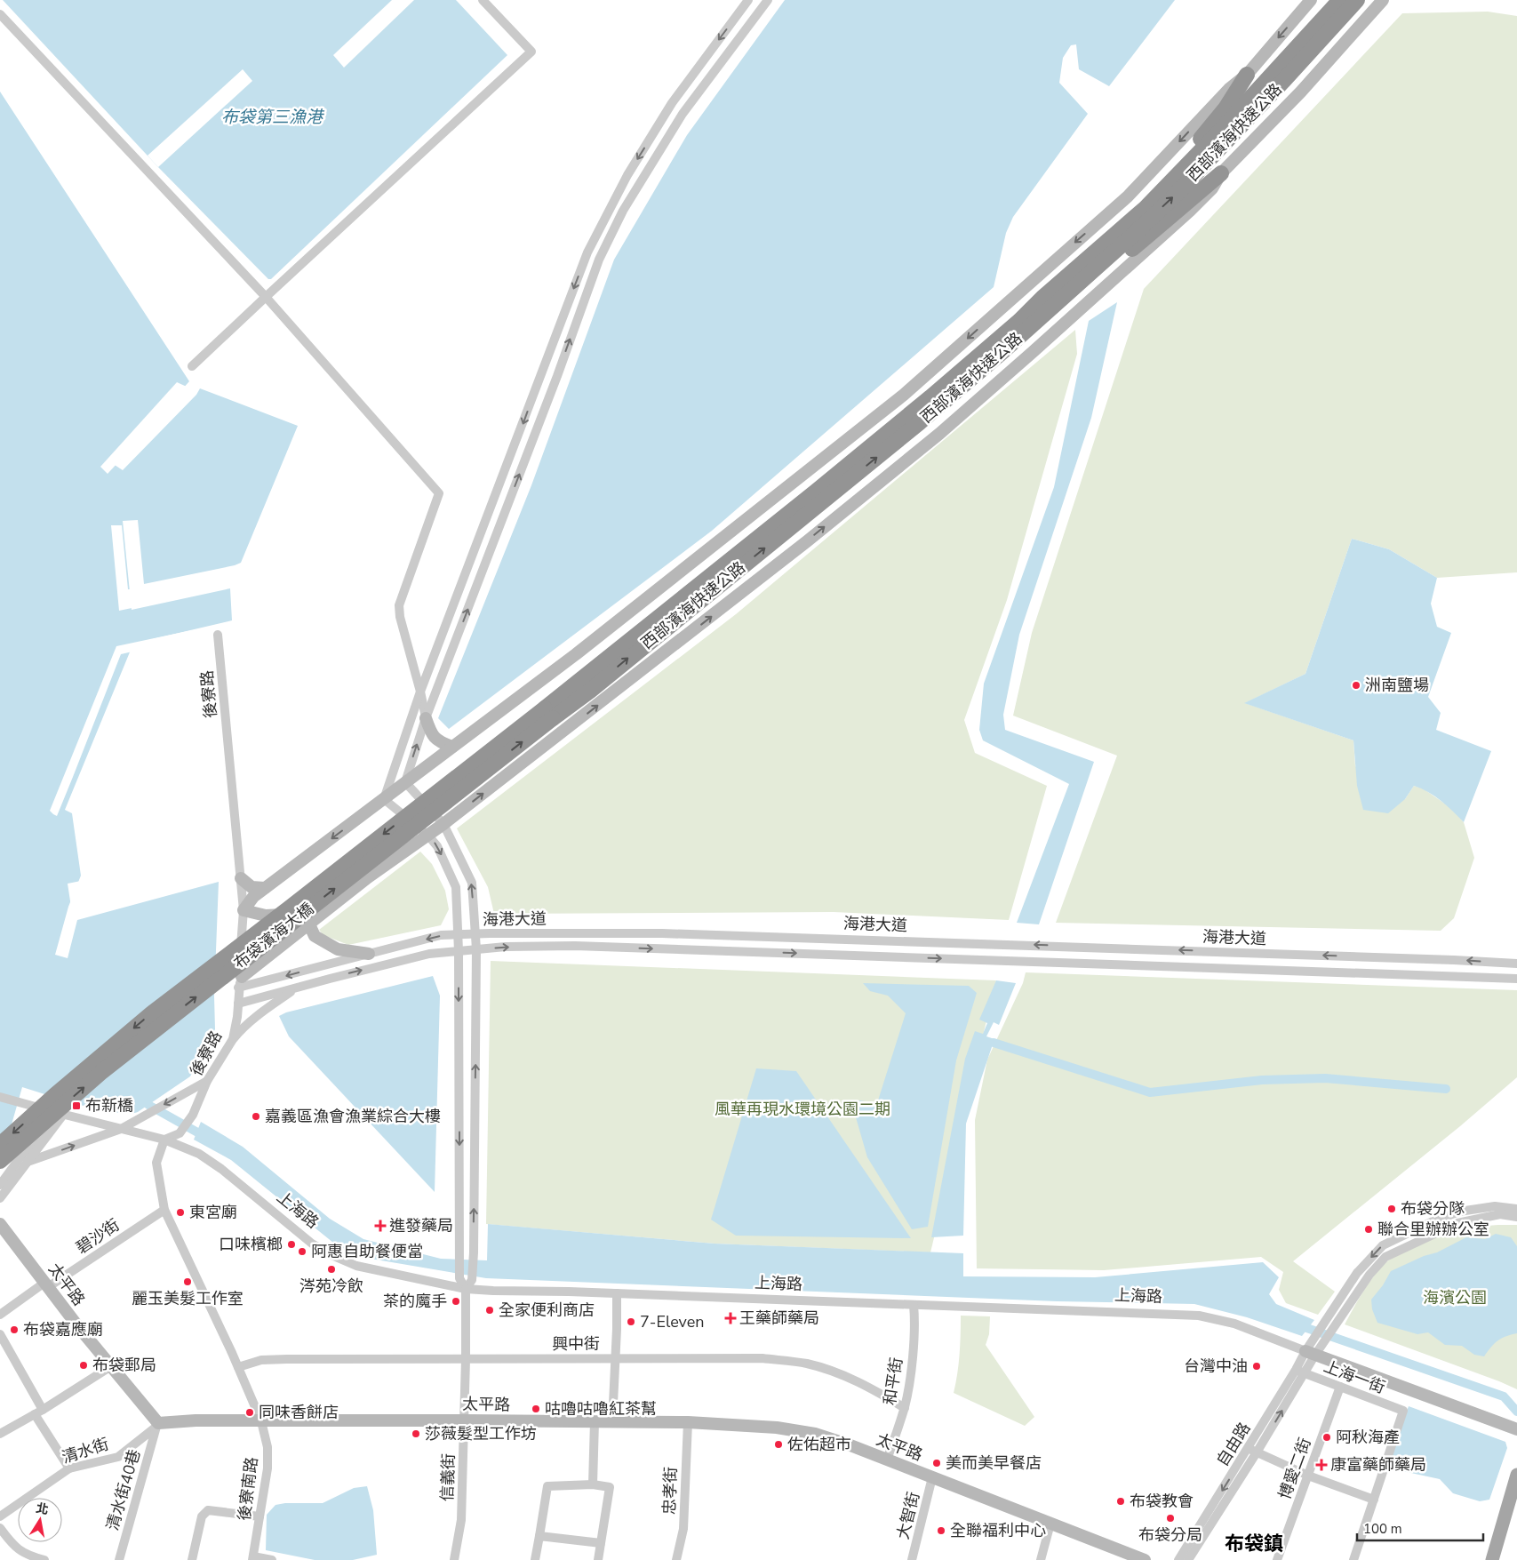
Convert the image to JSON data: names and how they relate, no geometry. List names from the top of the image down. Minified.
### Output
{"streets":{"highway":["西部濱海快速公路","布袋濱海大橋"],"street":["後寮路","海港大道","上海路","碧沙街","太平路","興中街","上海一街","和平街","自由路","清水街","博愛二街","信義街","後寮南路","清水街40巷","忠孝街","大智街"]},"crossings":[["西部濱海快速公路","布袋濱海大橋"],["後寮路","海港大道"],["後寮路","上海路"],["上海路","和平街"],["上海路","自由路"],["上海路","信義街"],["碧沙街","太平路"],["太平路","和平街"],["太平路","信義街"],["太平路","後寮南路"],["太平路","忠孝街"],["太平路","大智街"],["興中街","和平街"],["興中街","信義街"],["上海一街","自由路"],["上海一街","博愛二街"],["清水街","清水街40巷"]],"districts":["布袋鎮"],"water":["布袋第三漁港"],"parks":["風華再現水環境公園二期","海濱公園"],"places":{"other":["洲南鹽場","嘉義區漁會漁業綜合大樓","布袋分隊","東宮廟","聯合里辦辦公室","口味檳榔","阿惠自助餐便當","涔苑冷飲","麗玉美髮工作室","茶的魔手","全家便利商店","7-Eleven","布袋嘉應廟","布袋郵局","台灣中油","咕嚕咕嚕紅茶幫","同味香餅店","莎薇髮型工作坊","阿秋海產","佐佑超市","美而美早餐店","布袋教會","布袋分局","全聯福利中心"],"transit":["布新橋"],"health":["進發藥局","王藥師藥局","康富藥師藥局"]},"scale_bar":"100 m","north":"top"}
